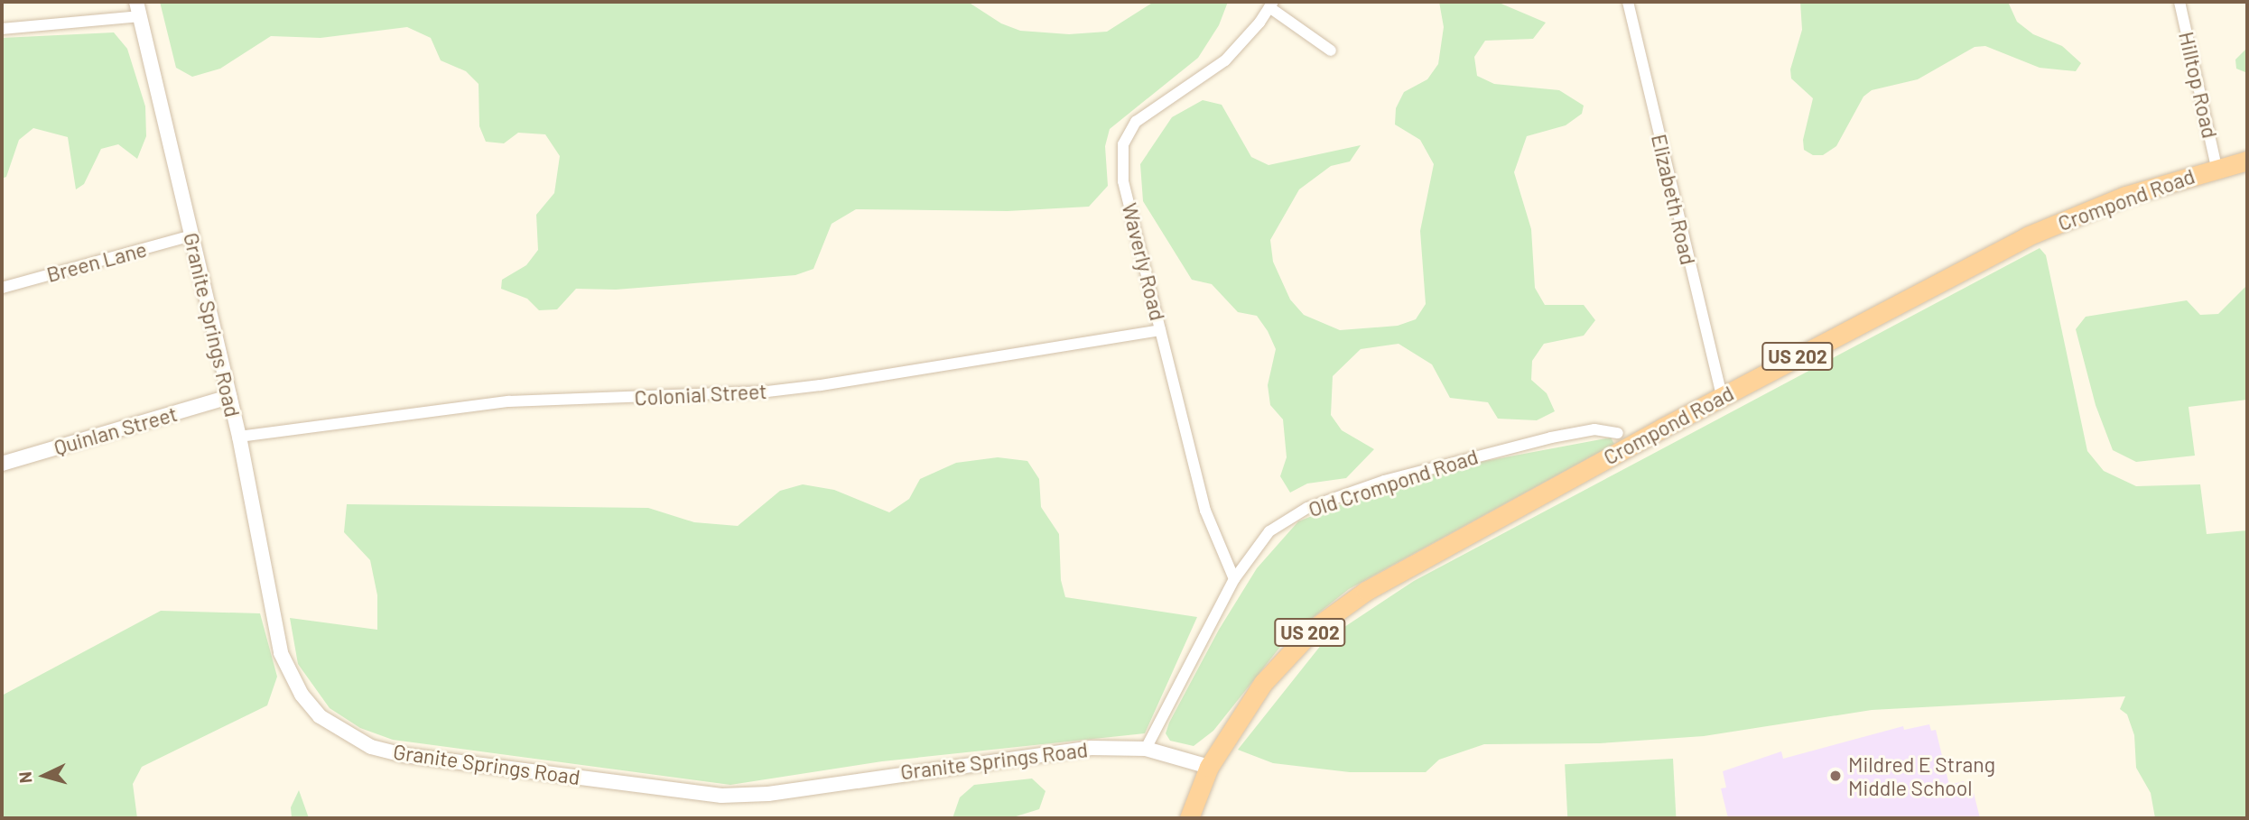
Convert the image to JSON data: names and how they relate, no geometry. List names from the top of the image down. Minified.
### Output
{"streets":{"highway":["Crompond Road","US 202"],"street":["Hilltop Road","Elizabeth Road","Breen Lane","Waverly Road","Granite Springs Road","Colonial Street","Quinlan Street","Old Crompond Road"]},"crossings":[["Hilltop Road","Crompond Road"],["Elizabeth Road","Crompond Road"],["Crompond Road","Granite Springs Road"],["Breen Lane","Granite Springs Road"],["Waverly Road","Colonial Street"],["Waverly Road","Old Crompond Road"],["Granite Springs Road","Colonial Street"],["Granite Springs Road","Quinlan Street"],["Granite Springs Road","Old Crompond Road"]],"places":["Mildred E Strang Middle School"],"north":"left"}
